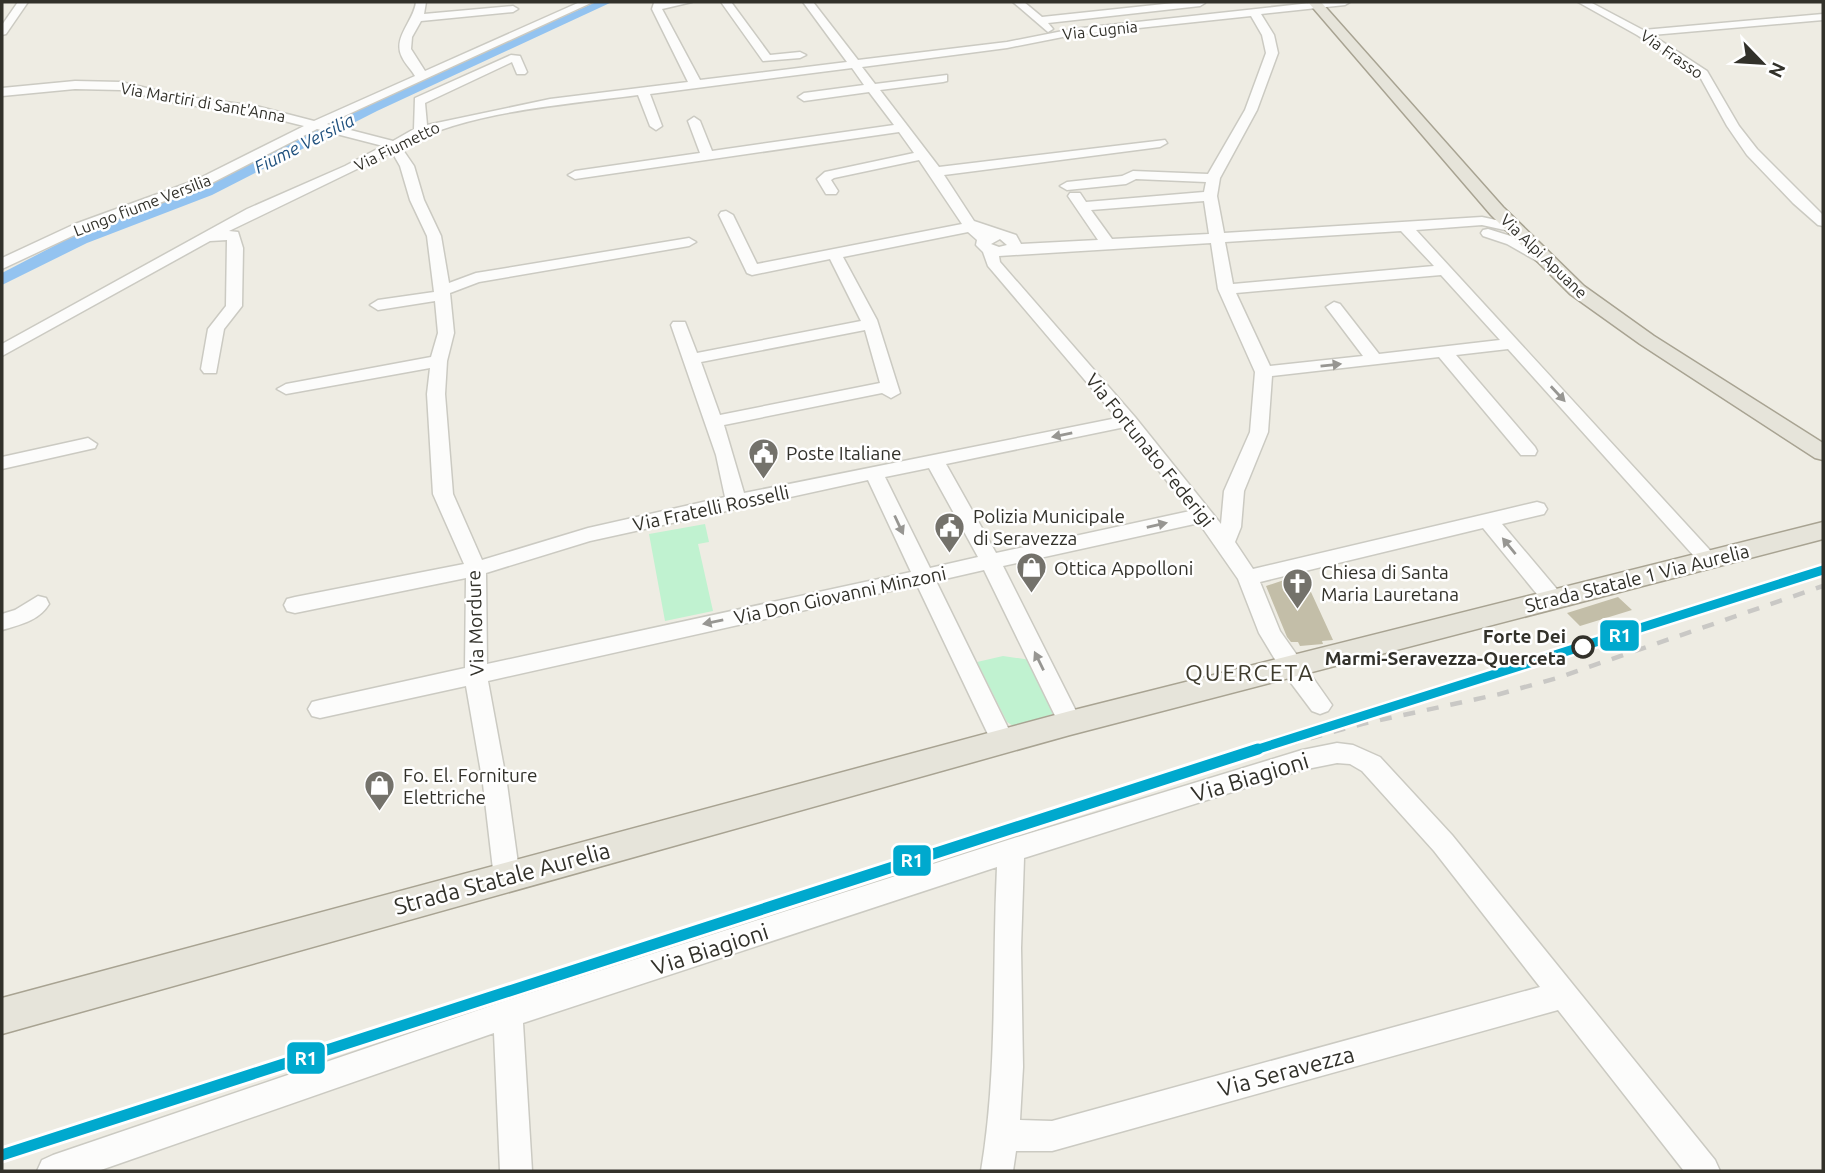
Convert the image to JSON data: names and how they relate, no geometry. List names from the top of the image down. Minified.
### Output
{"streets":{"main road":["Via Alpi Apuane","Strada Statale 1 Via Aurelia","Strada Statale Aurelia"],"street":["Via Cugnia","Via Frasso","Via Martiri di Sant'Anna","Via Fiumetto","Lungo fiume Versilia","Via Fortunato Federigi","Via Fratelli Rosselli","Via Don Giovanni Minzoni","Via Mordure","Via Biagioni","Via Seravezza"]},"crossings":[["Via Cugnia","Via Fiumetto"],["Via Cugnia","Via Alpi Apuane"],["Via Martiri di Sant'Anna","Via Fiumetto"],["Via Martiri di Sant'Anna","Lungo fiume Versilia"],["Via Martiri di Sant'Anna","Via Mordure"],["Via Fiumetto","Via Mordure"],["Via Fortunato Federigi","Via Fratelli Rosselli"],["Via Fortunato Federigi","Strada Statale 1 Via Aurelia"],["Via Fortunato Federigi","Via Don Giovanni Minzoni"],["Via Fratelli Rosselli","Via Mordure"],["Strada Statale 1 Via Aurelia","Strada Statale Aurelia"],["Via Don Giovanni Minzoni","Via Mordure"],["Via Mordure","Strada Statale Aurelia"],["Via Biagioni","Via Seravezza"]],"districts":["QUERCETA"],"water":["Fiume Versilia"],"places":{"public building":["Poste Italiane","Polizia Municipale di Seravezza"],"shop":["Ottica Appolloni","Fo. El. Forniture Elettriche"],"church":["Chiesa di Santa Maria Lauretana"],"other":["Forte Dei Marmi-Seravezza-Querceta"]},"lines":["transit line R1"],"north":"bottom right"}
